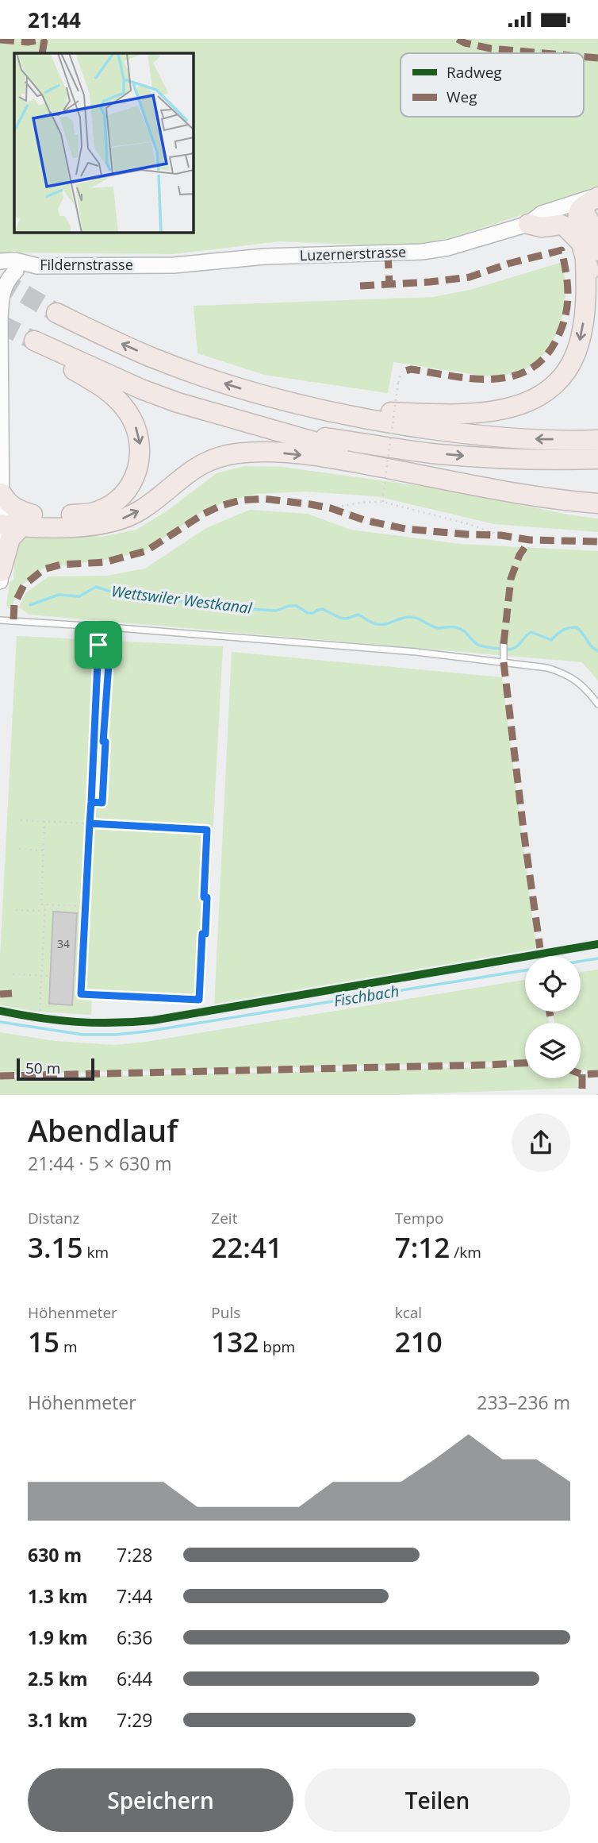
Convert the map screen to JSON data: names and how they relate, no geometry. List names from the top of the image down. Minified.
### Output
{"streets":{"main road":["Luzernerstrasse","Fildernstrasse"]},"crossings":[["Luzernerstrasse","Fildernstrasse"]],"water":["Wettswiler Westkanal","Fischbach"],"house_numbers":["34"],"legend":["Radweg","Weg"],"scale_bar":"50 m","page":{"status":"21:44","scale":"50 m","heading":["Abendlauf","21:44 · 5 × 630 m"],"stats":[["Distanz","3.15 km"],["Zeit","22:41"],["Tempo","7:12 /km"],["Höhenmeter","15 m"],["Puls","132 bpm"],["kcal","210"]],"chart":["Höhenmeter","233–236 m"],"list":[{"name":"630 m","note":"7:28"},{"name":"1.3 km","note":"7:44"},{"name":"1.9 km","note":"6:36"},{"name":"2.5 km","note":"6:44"},{"name":"3.1 km","note":"7:29"}],"buttons":["Speichern","Teilen"]}}
